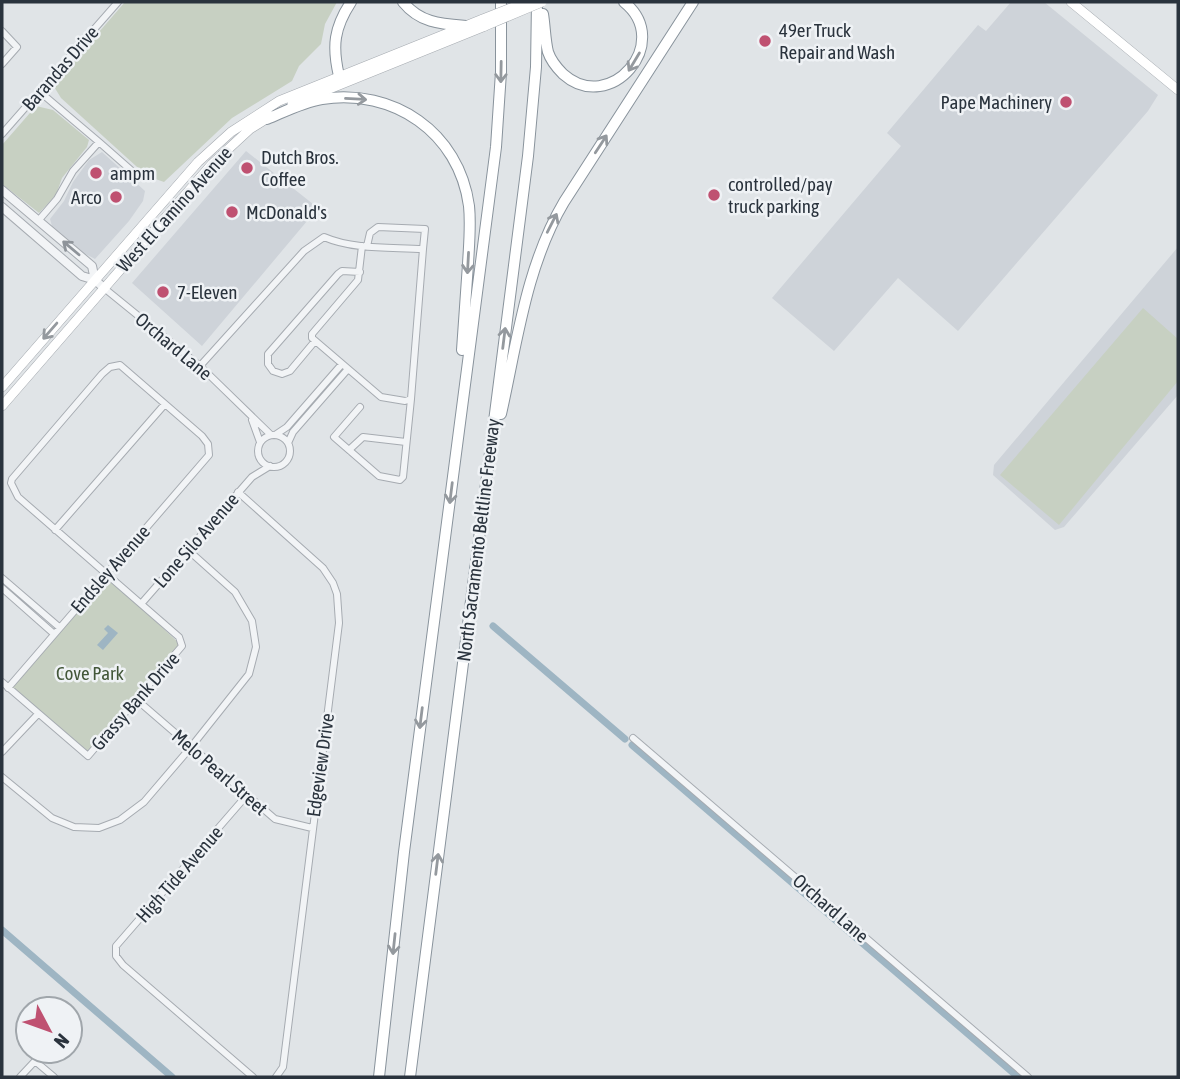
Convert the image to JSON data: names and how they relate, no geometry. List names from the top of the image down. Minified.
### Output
{"streets":{"highway":["North Sacramento Beltline Freeway"],"main road":["West El Camino Avenue"],"street":["Barandas Drive","Orchard Lane","Lone Silo Avenue","Endsley Avenue","Grassy Bank Drive","Edgeview Drive","Melo Pearl Street","High Tide Avenue"]},"crossings":[["West El Camino Avenue","Orchard Lane"],["West El Camino Avenue","North Sacramento Beltline Freeway"],["Orchard Lane","Lone Silo Avenue"],["Lone Silo Avenue","Grassy Bank Drive"],["Lone Silo Avenue","Edgeview Drive"],["Grassy Bank Drive","Melo Pearl Street"],["Edgeview Drive","Melo Pearl Street"],["Melo Pearl Street","High Tide Avenue"]],"parks":["Cove Park"],"places":["49er Truck Repair and Wash","Pape Machinery","Dutch Bros. Coffee","ampm","controlled/pay truck parking","Arco","McDonald's","7-Eleven"],"north":"bottom right"}
